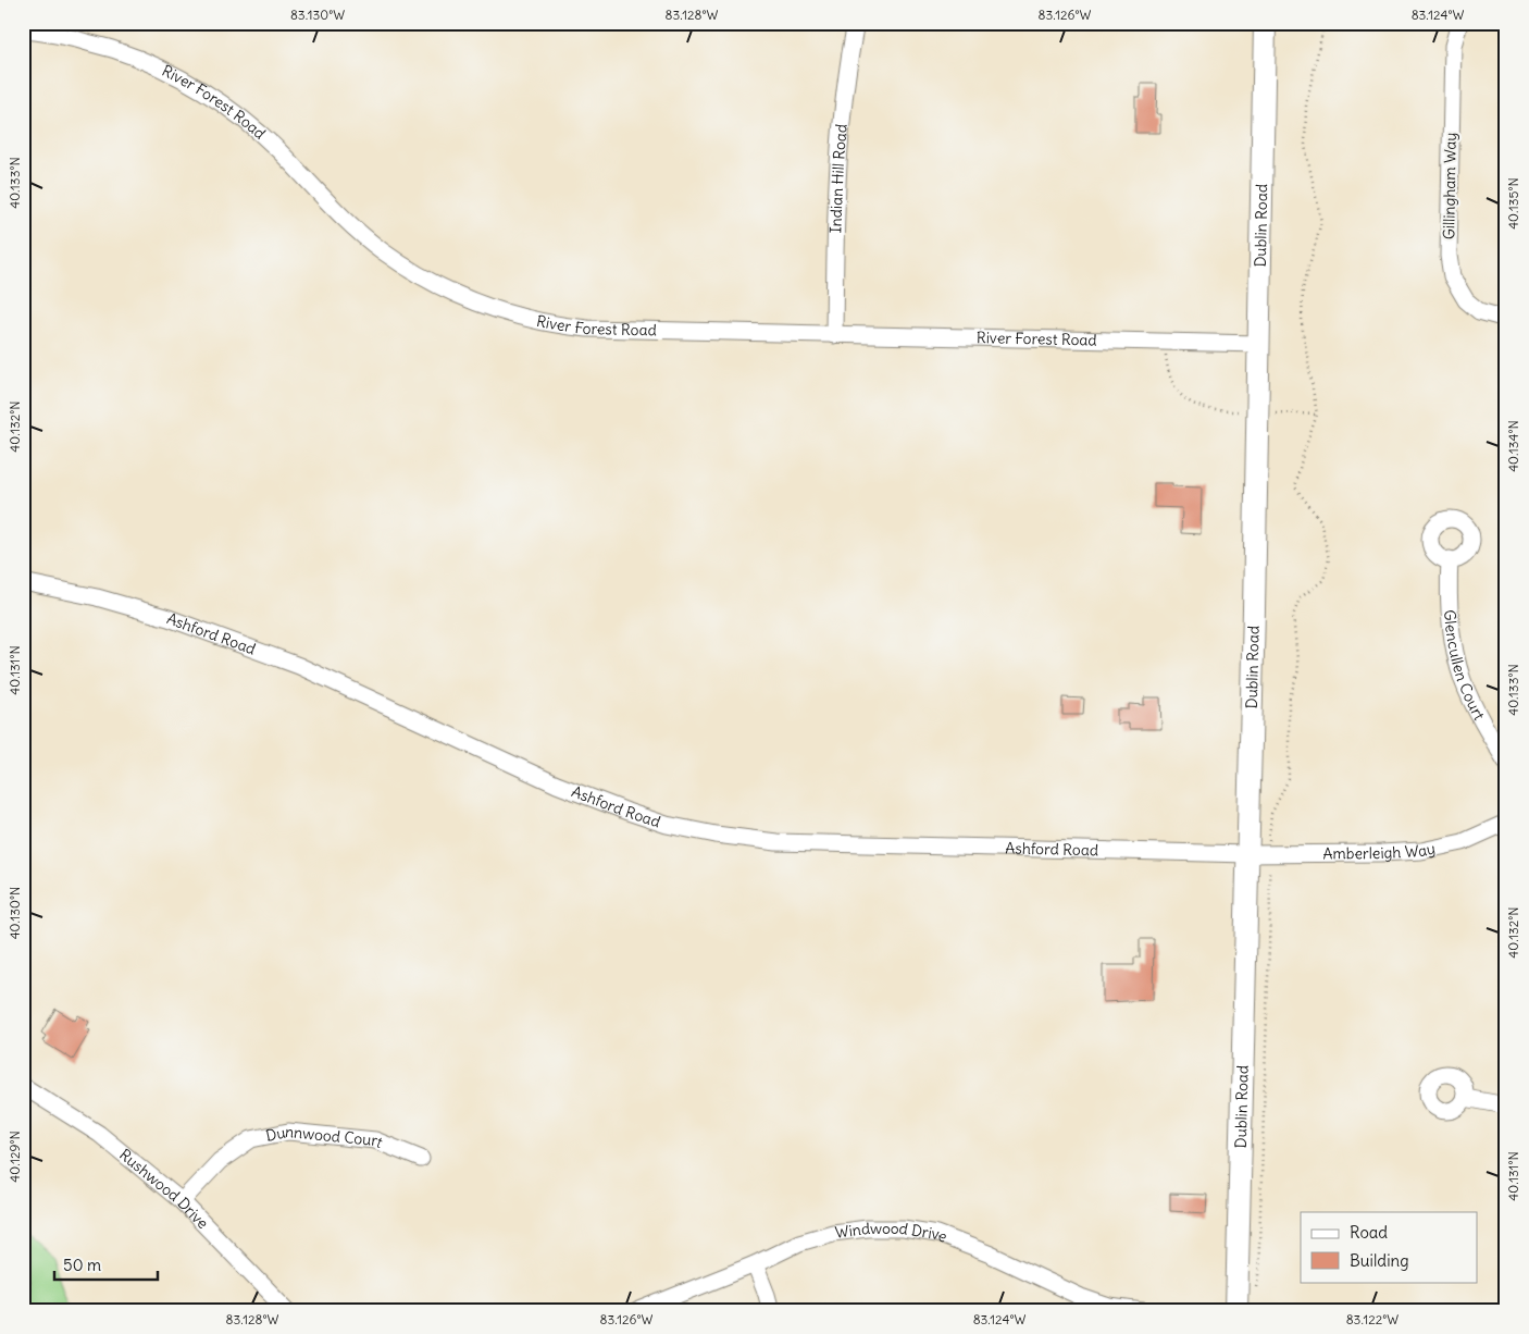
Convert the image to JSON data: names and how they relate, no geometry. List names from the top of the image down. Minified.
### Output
{"streets":{"main road":["Dublin Road"],"street":["River Forest Road","Indian Hill Road","Gillingham Way","Ashford Road","Glencullen Court","Amberleigh Way","Dunnwood Court","Rushwood Drive","Windwood Drive"]},"crossings":[["River Forest Road","Indian Hill Road"],["River Forest Road","Dublin Road"],["Dublin Road","Ashford Road"],["Dublin Road","Amberleigh Way"],["Ashford Road","Amberleigh Way"],["Dunnwood Court","Rushwood Drive"]],"legend":["Road","Building"],"scale_bar":"50 m","coordinates":["83.130°W","83.128°W","83.126°W","83.124°W","40.133°N","40.135°N","40.132°N","40.134°N","40.131°N","40.130°N","40.129°N","83.122°W"]}
